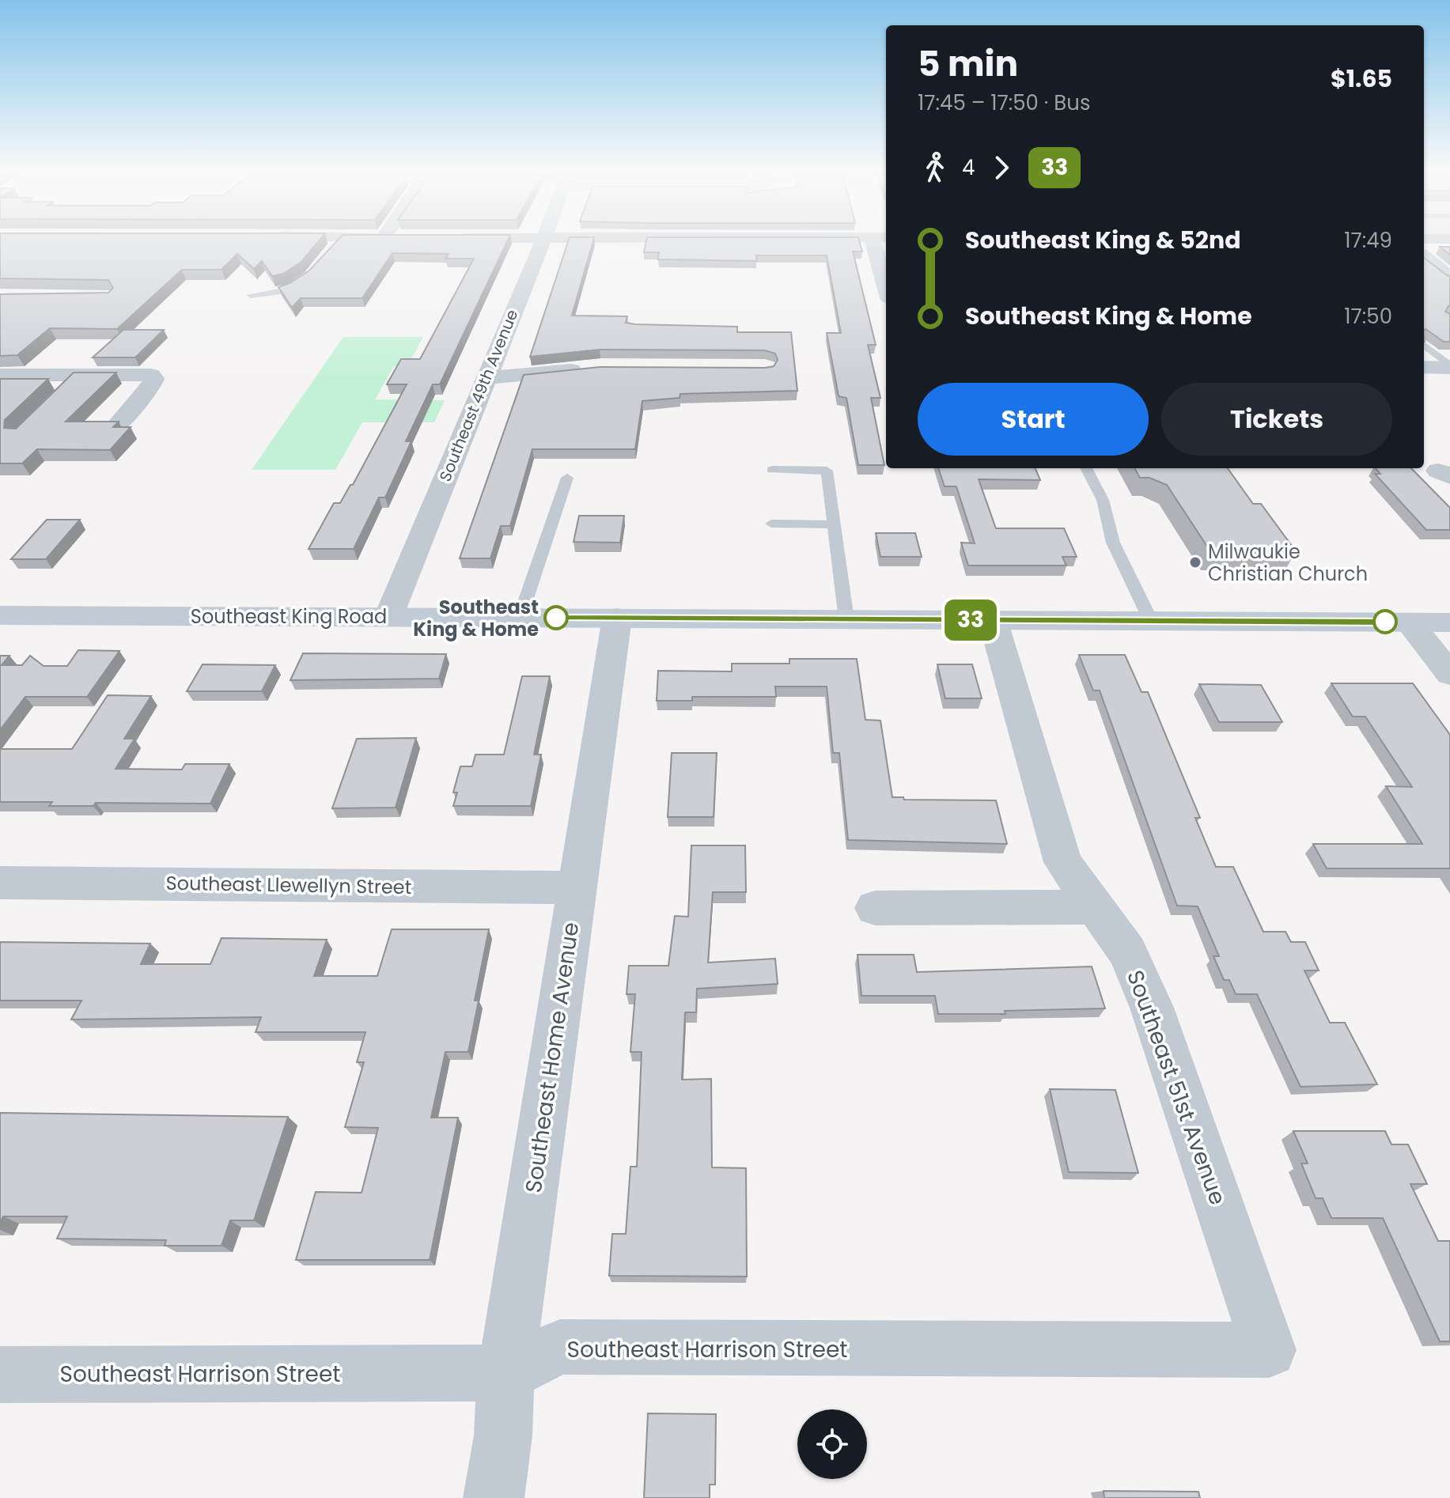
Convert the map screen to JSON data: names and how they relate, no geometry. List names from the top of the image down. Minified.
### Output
{"streets":{"main road":["Southeast King Road"],"street":["Southeast 49th Avenue","Southeast Llewellyn Street","Southeast Home Avenue","Southeast 51st Avenue","Southeast Harrison Street"]},"crossings":[["Southeast 49th Avenue","Southeast King Road"],["Southeast King Road","Southeast Home Avenue"],["Southeast King Road","Southeast 51st Avenue"],["Southeast Llewellyn Street","Southeast Home Avenue"],["Southeast Home Avenue","Southeast Harrison Street"],["Southeast 51st Avenue","Southeast Harrison Street"]],"places":["Milwaukie Christian Church","Southeast King & Home"],"lines":["bus line 33"],"page":{"on_map":"33","heading":["5 min","17:45 – 17:50 · Bus","$1.65"],"legs":["4","33"],"list":[{"name":"Southeast King & 52nd","value":"17:49"},{"name":"Southeast King & Home","value":"17:50"}],"buttons":["Start","Tickets"]}}
